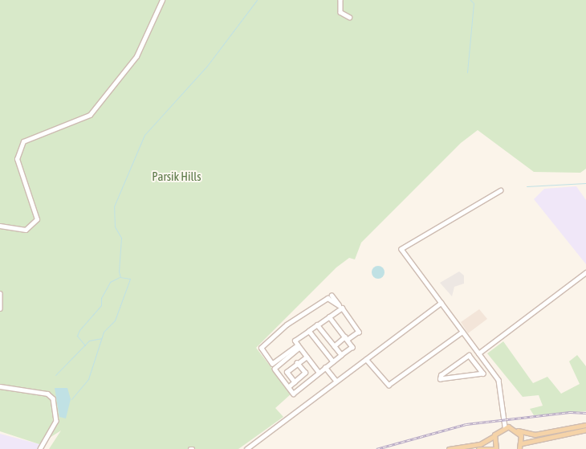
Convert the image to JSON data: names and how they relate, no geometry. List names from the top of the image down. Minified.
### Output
{"parks":["Parsik Hills"]}
